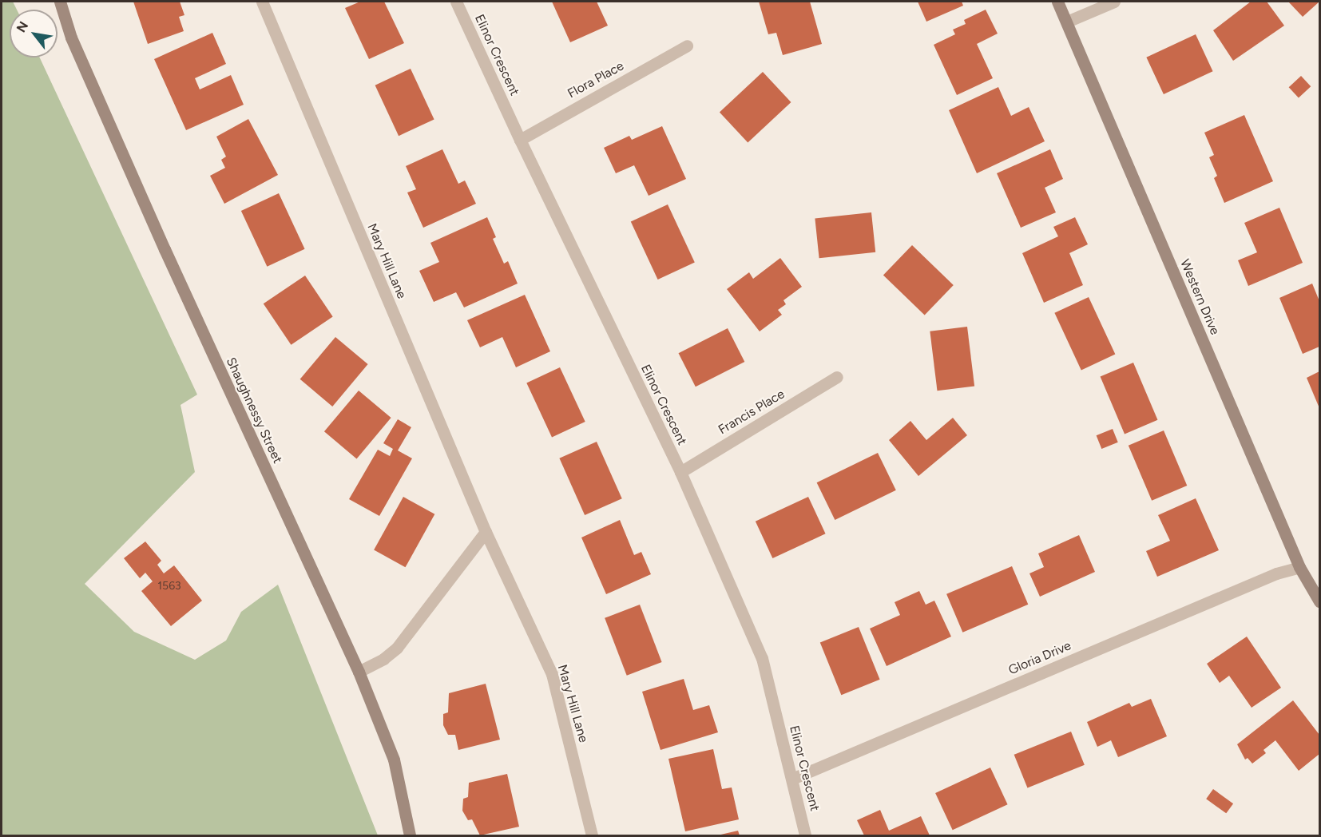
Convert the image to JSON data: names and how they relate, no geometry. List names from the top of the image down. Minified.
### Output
{"streets":{"main road":["Western Drive","Shaughnessy Street"],"street":["Elinor Crescent","Flora Place","Mary Hill Lane","Francis Place","Gloria Drive"]},"crossings":[["Elinor Crescent","Flora Place"],["Elinor Crescent","Francis Place"],["Elinor Crescent","Gloria Drive"],["Western Drive","Gloria Drive"]],"house_numbers":["1563"],"north":"top left"}
